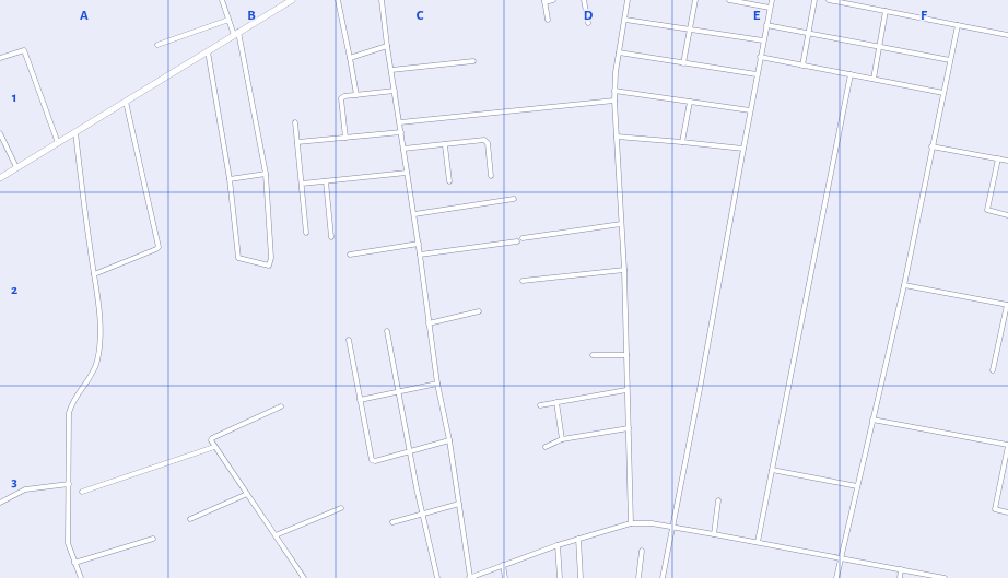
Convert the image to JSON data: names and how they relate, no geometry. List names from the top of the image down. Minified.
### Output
{"grid":{"columns":["A","B","C","D","E","F"],"rows":["1","2","3"]}}
